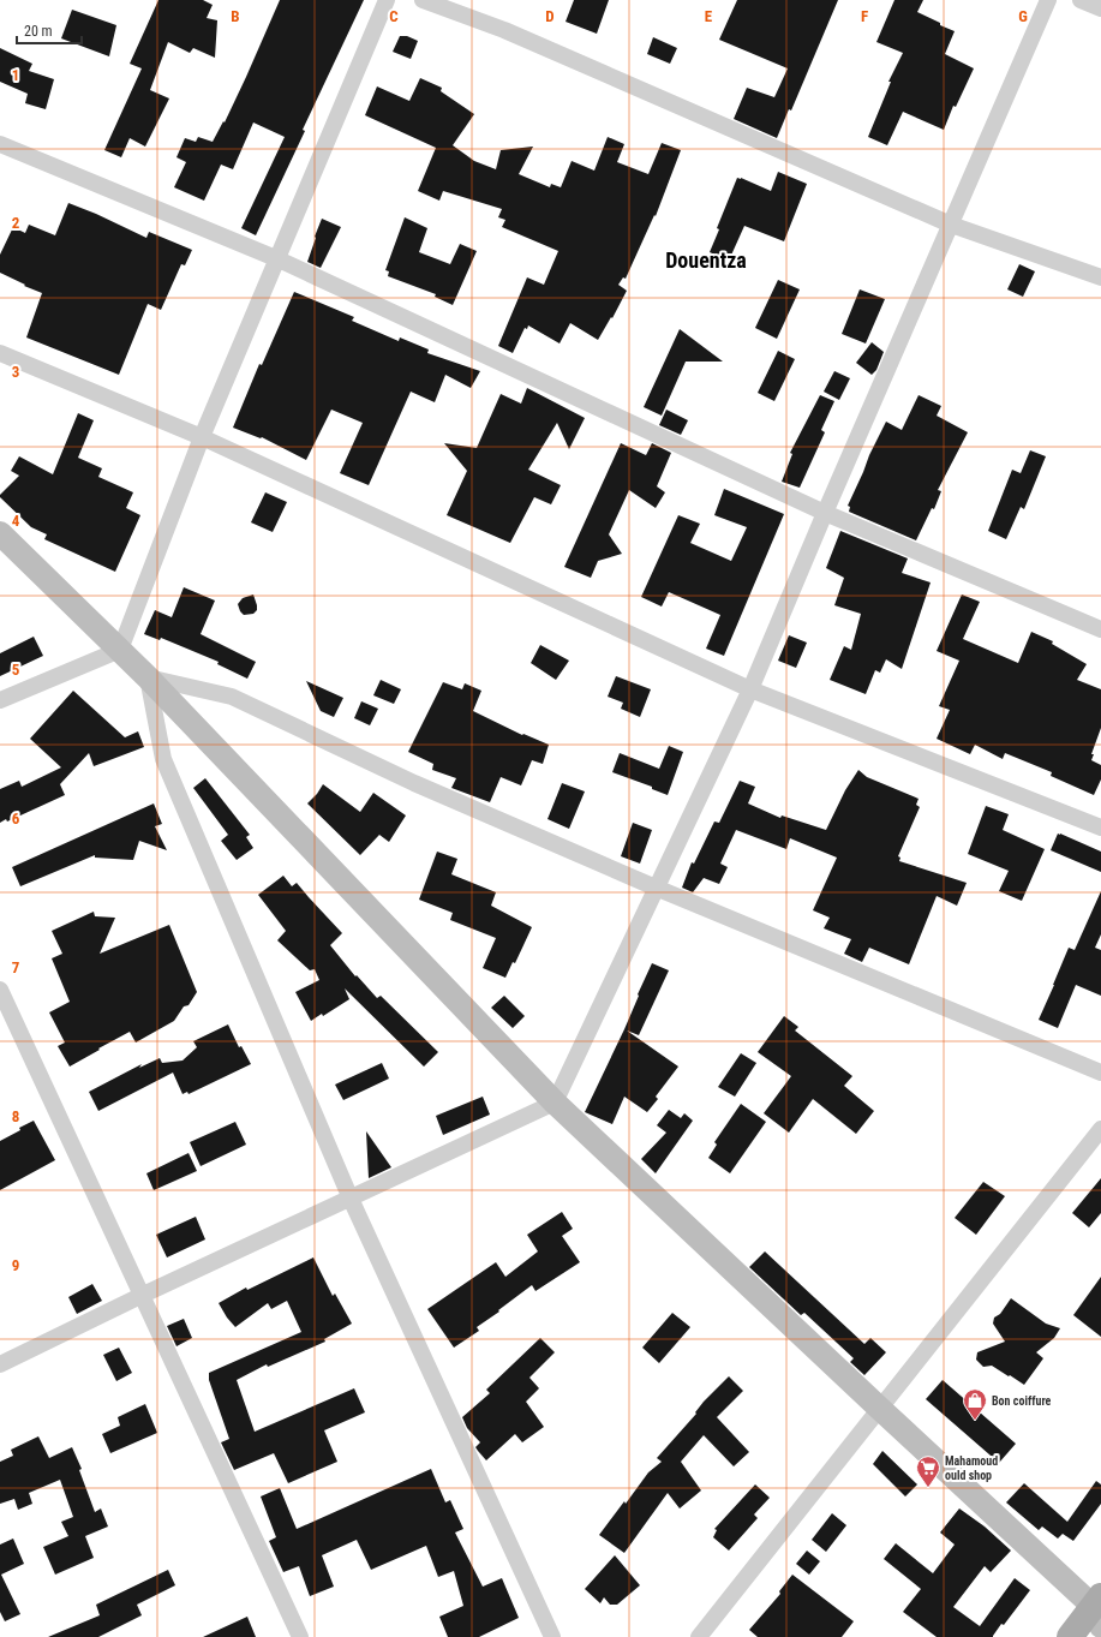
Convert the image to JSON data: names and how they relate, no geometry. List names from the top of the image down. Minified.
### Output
{"districts":["Douentza"],"places":{"shop":["Bon coiffure"],"supermarket":["Mahamoud ould shop"]},"scale_bar":"20 m","grid":{"columns":["B","C","D","E","F","G"],"rows":["1","2","3","4","5","6","7","8","9"]}}
